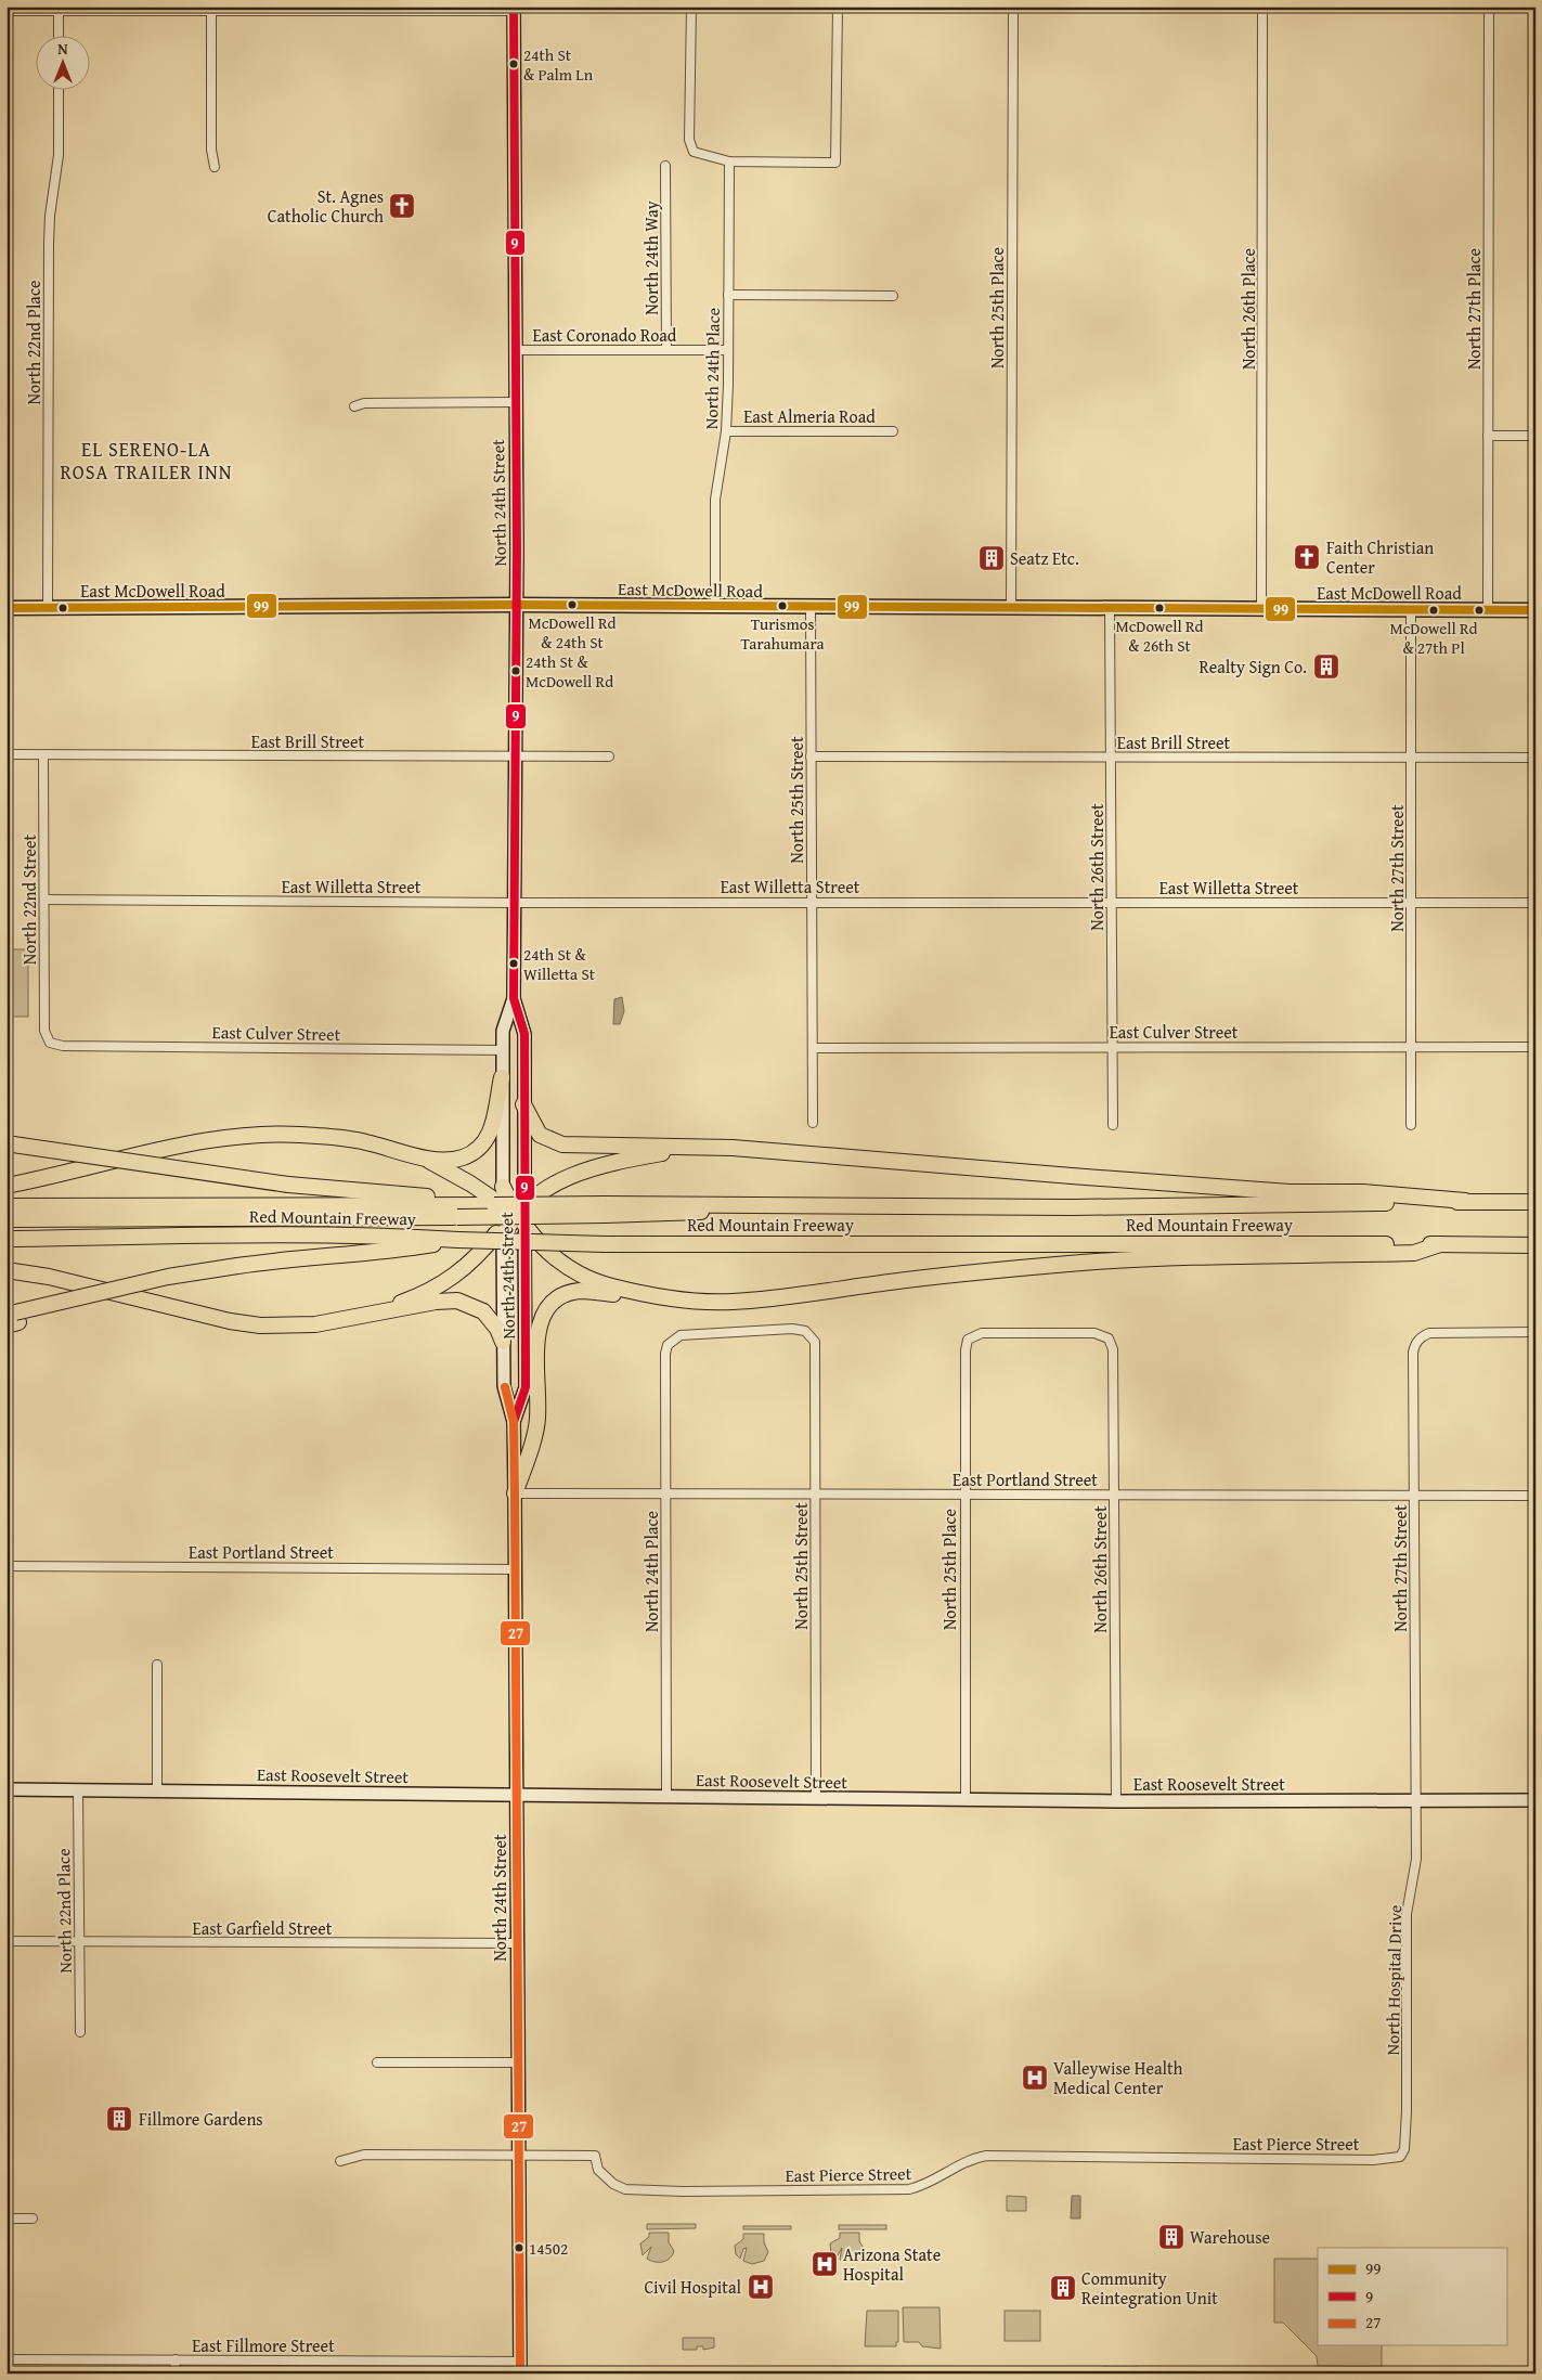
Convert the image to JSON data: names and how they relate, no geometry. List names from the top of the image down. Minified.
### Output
{"streets":{"highway":["Red Mountain Freeway"],"main road":["North 24th Street","East McDowell Road","East Roosevelt Street"],"street":["North 24th Way","North 25th Place","North 26th Place","North 27th Place","East Coronado Road","North 22nd Place","North 24th Place","East Almeria Road","East Brill Street","North 25th Street","North 26th Street","North 27th Street","East Willetta Street","North 22nd Street","East Culver Street","East Portland Street","East Garfield Street","North Hospital Drive","East Pierce Street","East Fillmore Street"]},"crossings":[["North 24th Way","East Coronado Road"],["North 25th Place","East McDowell Road"],["North 25th Place","North 26th Street"],["North 25th Place","East Portland Street"],["North 25th Place","East Roosevelt Street"],["North 26th Place","East McDowell Road"],["North 27th Place","East McDowell Road"],["East Coronado Road","North 24th Place"],["East Coronado Road","North 24th Street"],["North 22nd Place","East McDowell Road"],["North 22nd Place","East Roosevelt Street"],["North 22nd Place","East Garfield Street"],["North 24th Place","East Almeria Road"],["North 24th Place","East McDowell Road"],["North 24th Place","North 25th Street"],["North 24th Place","East Portland Street"],["North 24th Place","East Roosevelt Street"],["North 24th Street","East McDowell Road"],["North 24th Street","East Brill Street"],["North 24th Street","East Willetta Street"],["North 24th Street","East Culver Street"],["North 24th Street","Red Mountain Freeway"],["North 24th Street","East Portland Street"],["North 24th Street","East Roosevelt Street"],["North 24th Street","East Garfield Street"],["North 24th Street","East Pierce Street"],["North 24th Street","East Fillmore Street"],["East McDowell Road","North 25th Street"],["East McDowell Road","North 26th Street"],["East McDowell Road","North 27th Street"],["East Brill Street","North 25th Street"],["East Brill Street","North 26th Street"],["East Brill Street","North 27th Street"],["East Brill Street","North 22nd Street"],["North 25th Street","East Willetta Street"],["North 25th Street","East Culver Street"],["North 25th Street","East Portland Street"],["North 25th Street","East Roosevelt Street"],["North 26th Street","East Willetta Street"],["North 26th Street","East Culver Street"],["North 26th Street","East Portland Street"],["North 26th Street","East Roosevelt Street"],["North 27th Street","East Willetta Street"],["North 27th Street","East Culver Street"],["North 27th Street","East Portland Street"],["North 27th Street","East Roosevelt Street"],["North 27th Street","North Hospital Drive"],["East Willetta Street","North 22nd Street"],["North 22nd Street","East Culver Street"],["East Roosevelt Street","North Hospital Drive"],["North Hospital Drive","East Pierce Street"]],"districts":["EL SERENO-LA ROSA TRAILER INN"],"places":{"other":["24th St & Palm Ln","McDowell Rd & 24th St","Turismos Tarahumara","McDowell Rd & 26th St","McDowell Rd & 27th Pl","24th St & McDowell Rd","24th St & Willetta St","14502"],"church":["St. Agnes Catholic Church","Faith Christian Center"],"building":["Seatz Etc.","Realty Sign Co.","Fillmore Gardens","Warehouse","Community Reintegration Unit"],"hospital":["Valleywise Health Medical Center","Arizona State Hospital","Civil Hospital"]},"lines":["transit line 9","transit line 99","transit line 27"],"legend":["99","9","27"],"north":"top"}
